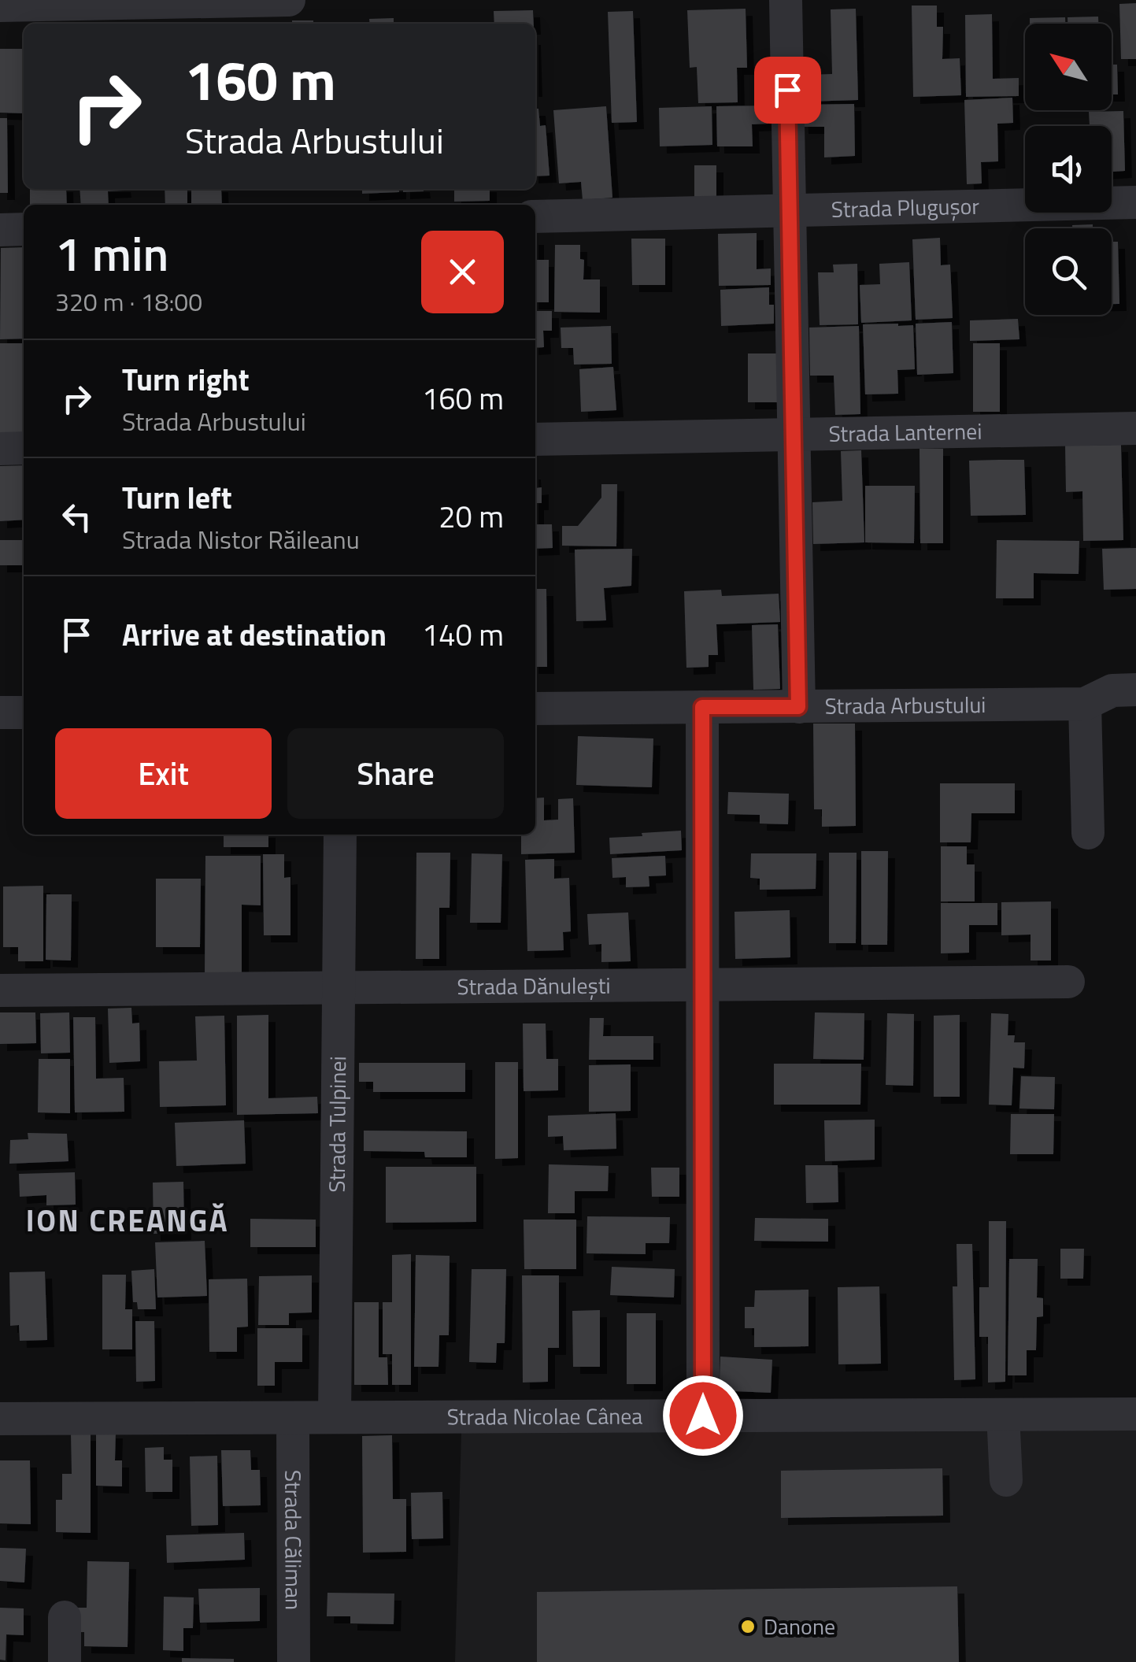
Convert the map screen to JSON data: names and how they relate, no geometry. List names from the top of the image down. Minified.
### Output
{"streets":{"street":["Strada Plugușor","Strada Lanternei","Strada Arbustului","Strada Dănulești","Strada Tulpinei","Strada Nicolae Cânea","Strada Căliman"]},"crossings":[["Strada Dănulești","Strada Tulpinei"],["Strada Tulpinei","Strada Nicolae Cânea"],["Strada Nicolae Cânea","Strada Căliman"]],"districts":["ION CREANGĂ"],"places":["Danone"],"north":"top left","page":{"turn":["160 m","Strada Arbustului"],"heading":["1 min","320 m · 18:00"],"list":[{"name":"Turn right","note":"Strada Arbustului","value":"160 m"},{"name":"Turn left","note":"Strada Nistor Răileanu","value":"20 m"},{"name":"Arrive at destination","value":"140 m"}],"buttons":["Exit","Share"]}}
